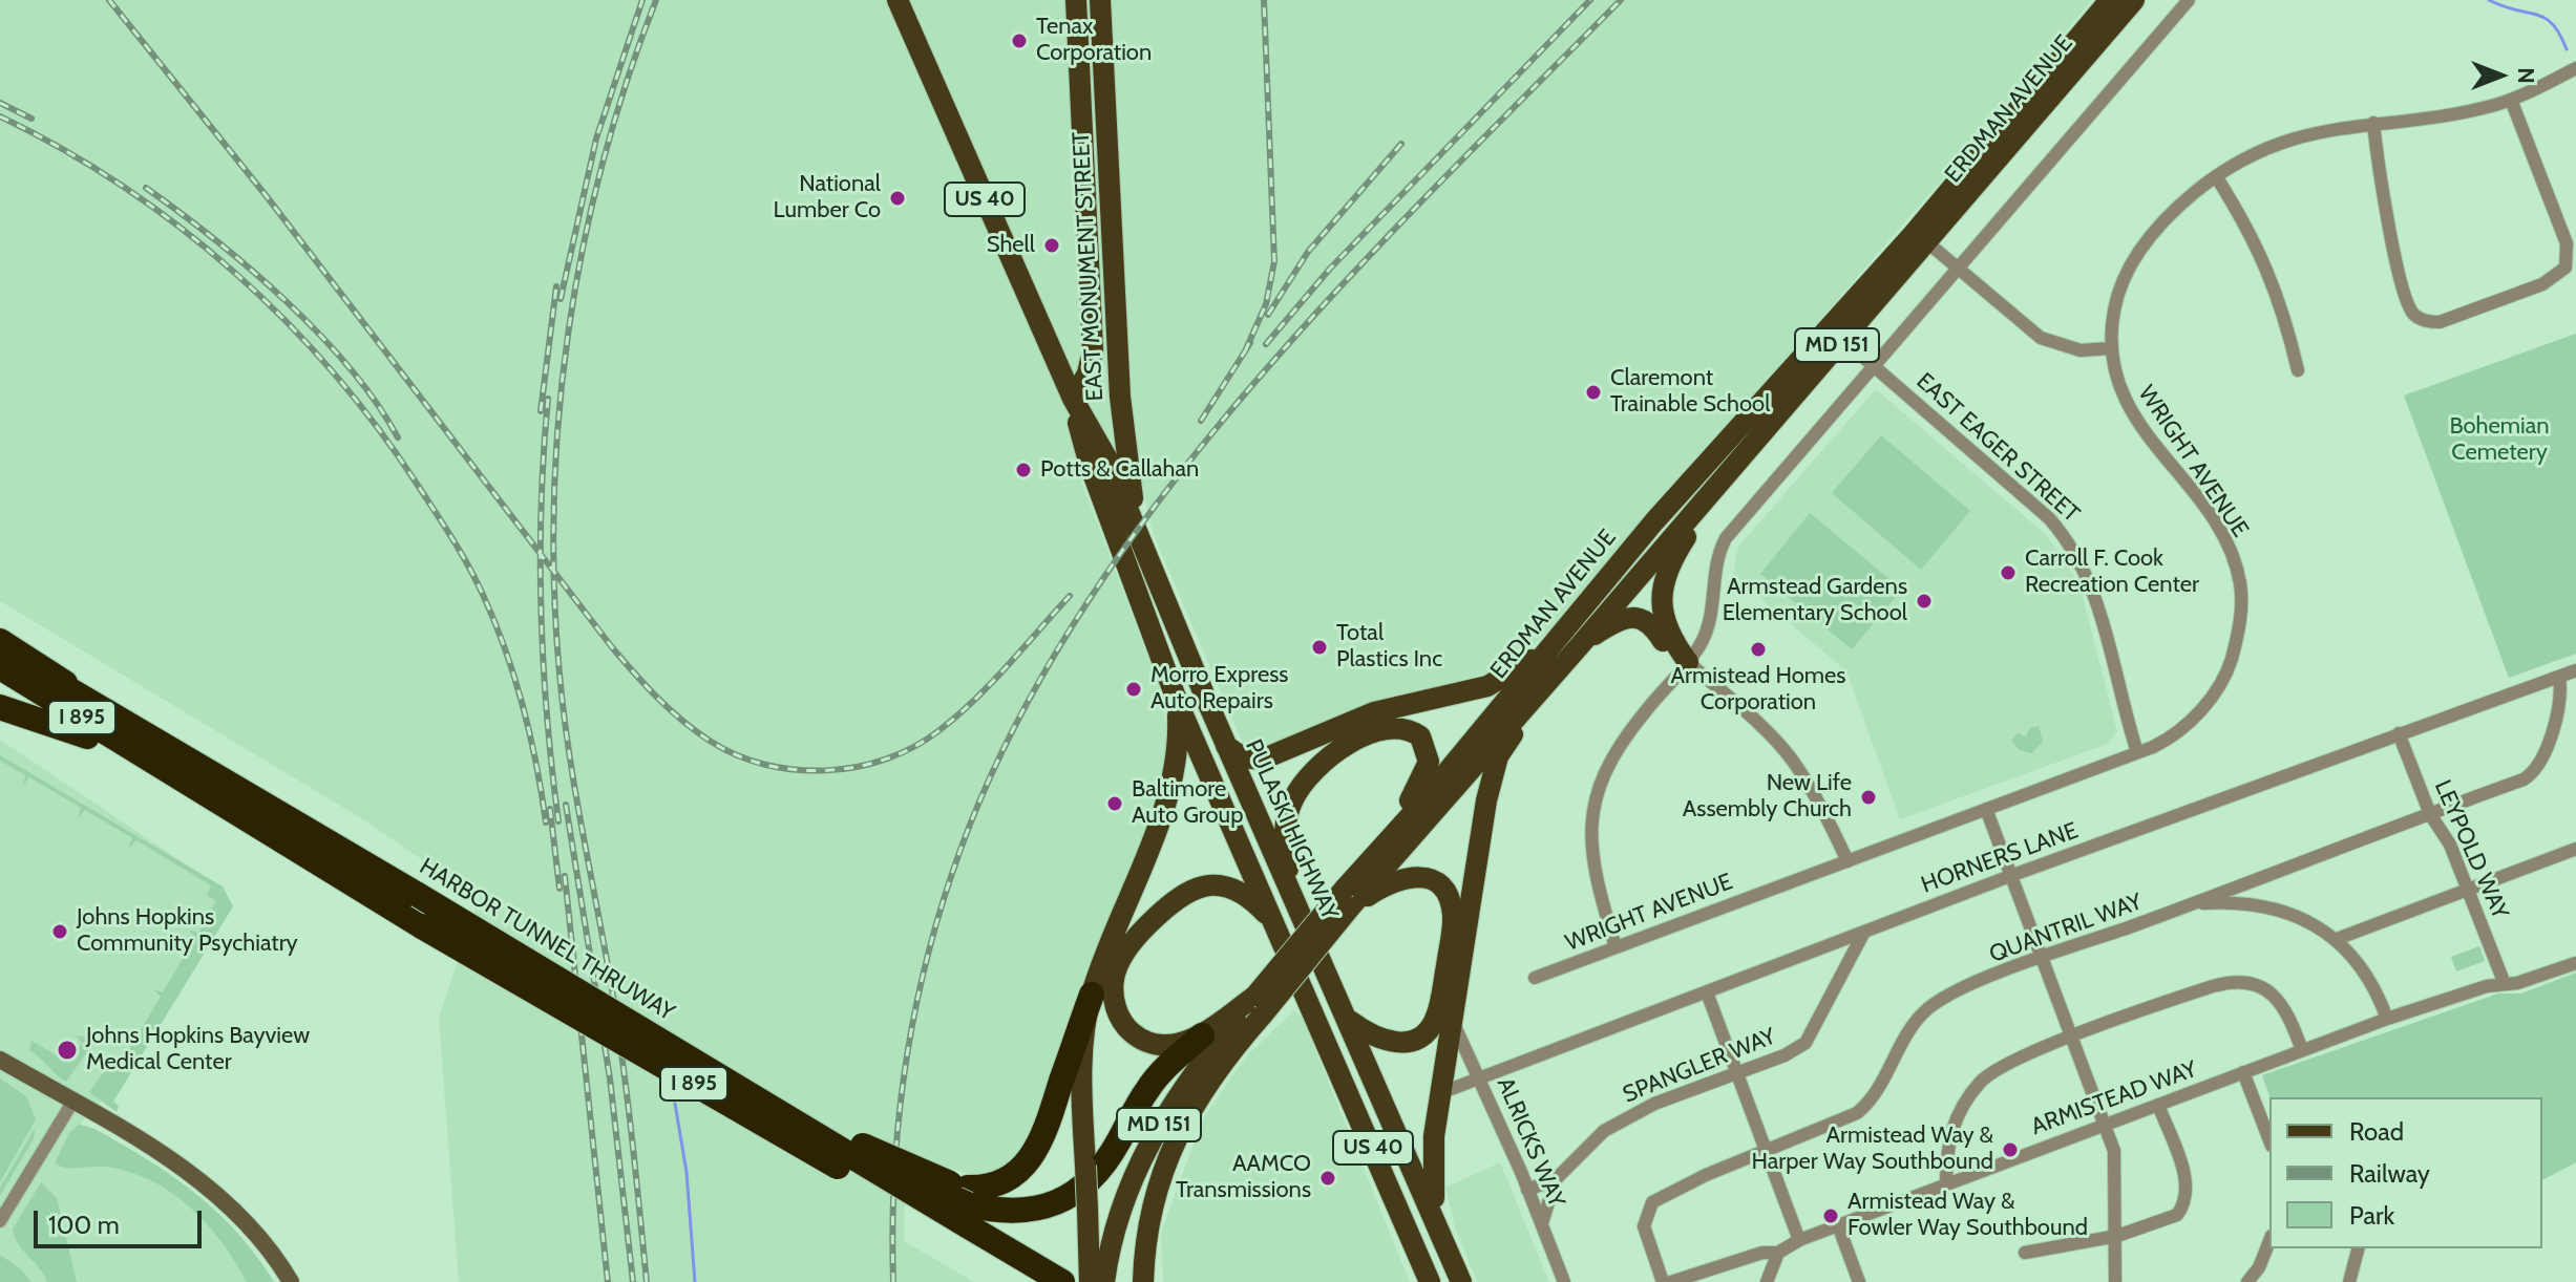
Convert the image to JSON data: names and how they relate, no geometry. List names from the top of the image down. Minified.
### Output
{"streets":{"highway":["I 895","HARBOR TUNNEL THRUWAY"],"main road":["ERDMAN AVENUE","US 40","EAST MONUMENT STREET","MD 151","PULASKI HIGHWAY"],"street":["EAST EAGER STREET","WRIGHT AVENUE","LEYPOLD WAY","HORNERS LANE","QUANTRIL WAY","SPANGLER WAY","ARMISTEAD WAY","ALRICKS WAY"]},"crossings":[["ERDMAN AVENUE","EAST EAGER STREET"],["EAST MONUMENT STREET","PULASKI HIGHWAY"],["EAST EAGER STREET","WRIGHT AVENUE"],["LEYPOLD WAY","HORNERS LANE"],["LEYPOLD WAY","QUANTRIL WAY"],["LEYPOLD WAY","ARMISTEAD WAY"],["HORNERS LANE","QUANTRIL WAY"],["HORNERS LANE","SPANGLER WAY"],["HORNERS LANE","ALRICKS WAY"],["SPANGLER WAY","ALRICKS WAY"]],"parks":["Bohemian Cemetery"],"places":["Tenax Corporation","National Lumber Co","Shell","Claremont Trainable School","Potts & Callahan","Carroll F. Cook Recreation Center","Armstead Gardens Elementary School","Total Plastics Inc","Armistead Homes Corporation","Morro Express Auto Repairs","New Life Assembly Church","Baltimore Auto Group","Johns Hopkins Community Psychiatry","Johns Hopkins Bayview Medical Center","Armistead Way & Harper Way Southbound","AAMCO Transmissions","Armistead Way & Fowler Way Southbound"],"legend":["Road","Railway","Park"],"scale_bar":"100 m","north":"right"}
